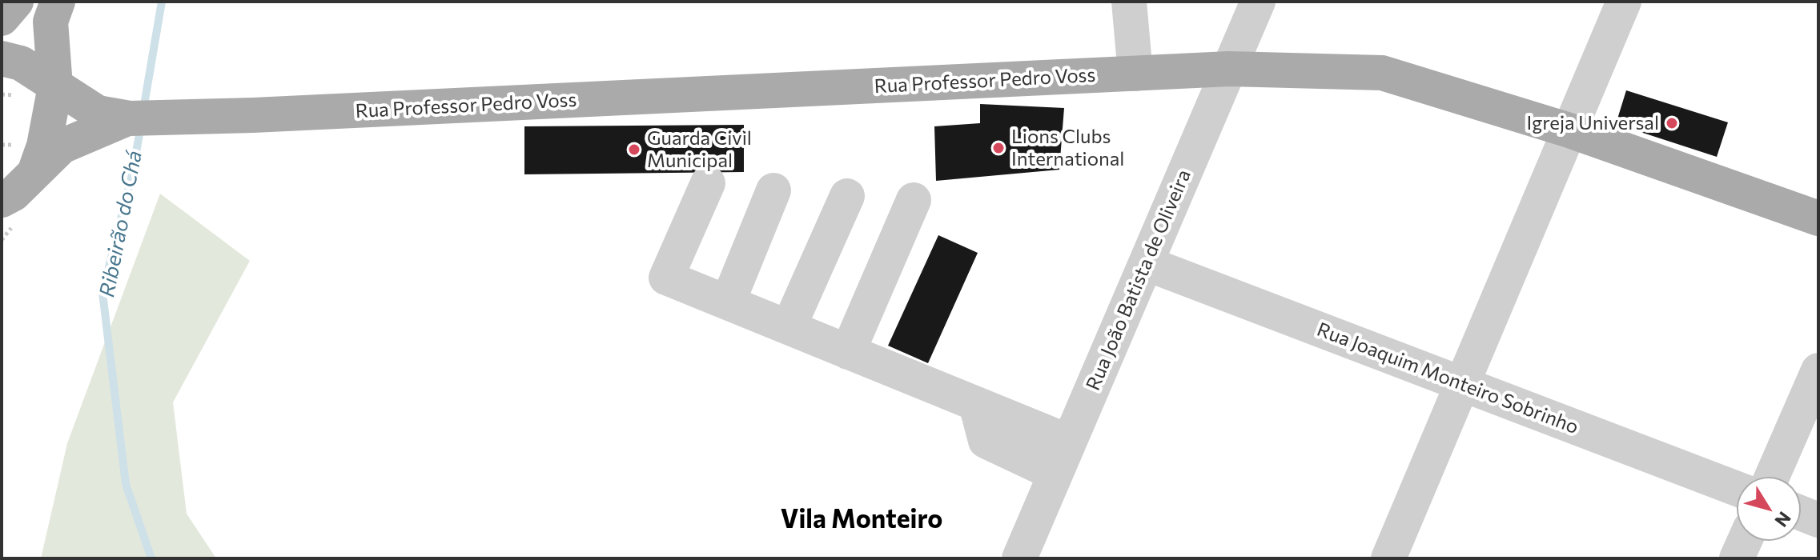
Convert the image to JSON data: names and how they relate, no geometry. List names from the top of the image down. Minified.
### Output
{"streets":{"main road":["Rua Professor Pedro Voss"],"street":["Rua João Batista de Oliveira","Rua Joaquim Monteiro Sobrinho"]},"crossings":[["Rua Professor Pedro Voss","Rua João Batista de Oliveira"],["Rua João Batista de Oliveira","Rua Joaquim Monteiro Sobrinho"]],"districts":["Vila Monteiro"],"water":["Ribeirão do Chá"],"places":["Igreja Universal","Lions Clubs International","Guarda Civil Municipal"],"north":"bottom right"}
